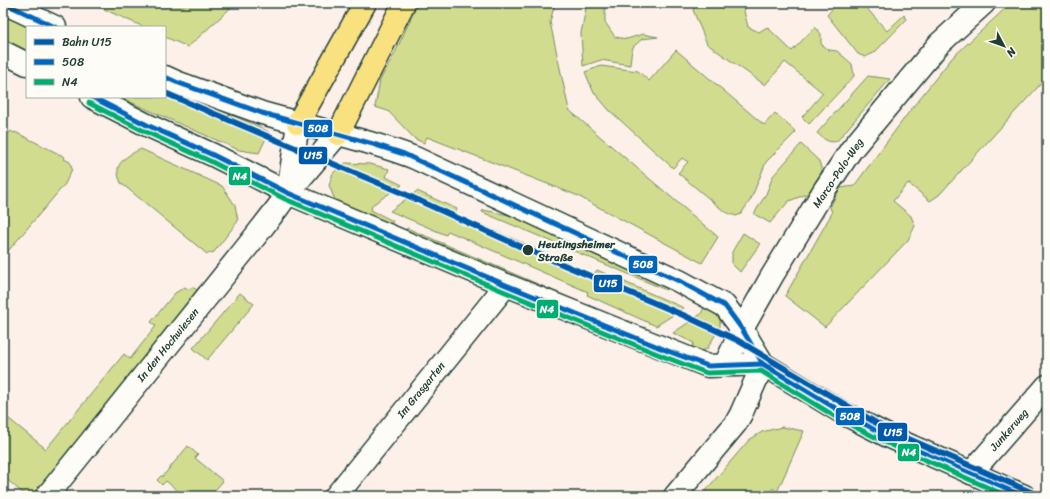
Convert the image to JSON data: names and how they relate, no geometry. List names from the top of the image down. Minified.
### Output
{"streets":{"street":["Marco-Polo-Weg","In den Hochwiesen","Im Grasgarten","Junkerweg"]},"places":["Heutingsheimer Straße"],"lines":["transit line 508","rail line U15","transit line N4"],"legend":["Bahn U15","508","N4"],"north":"bottom right"}
